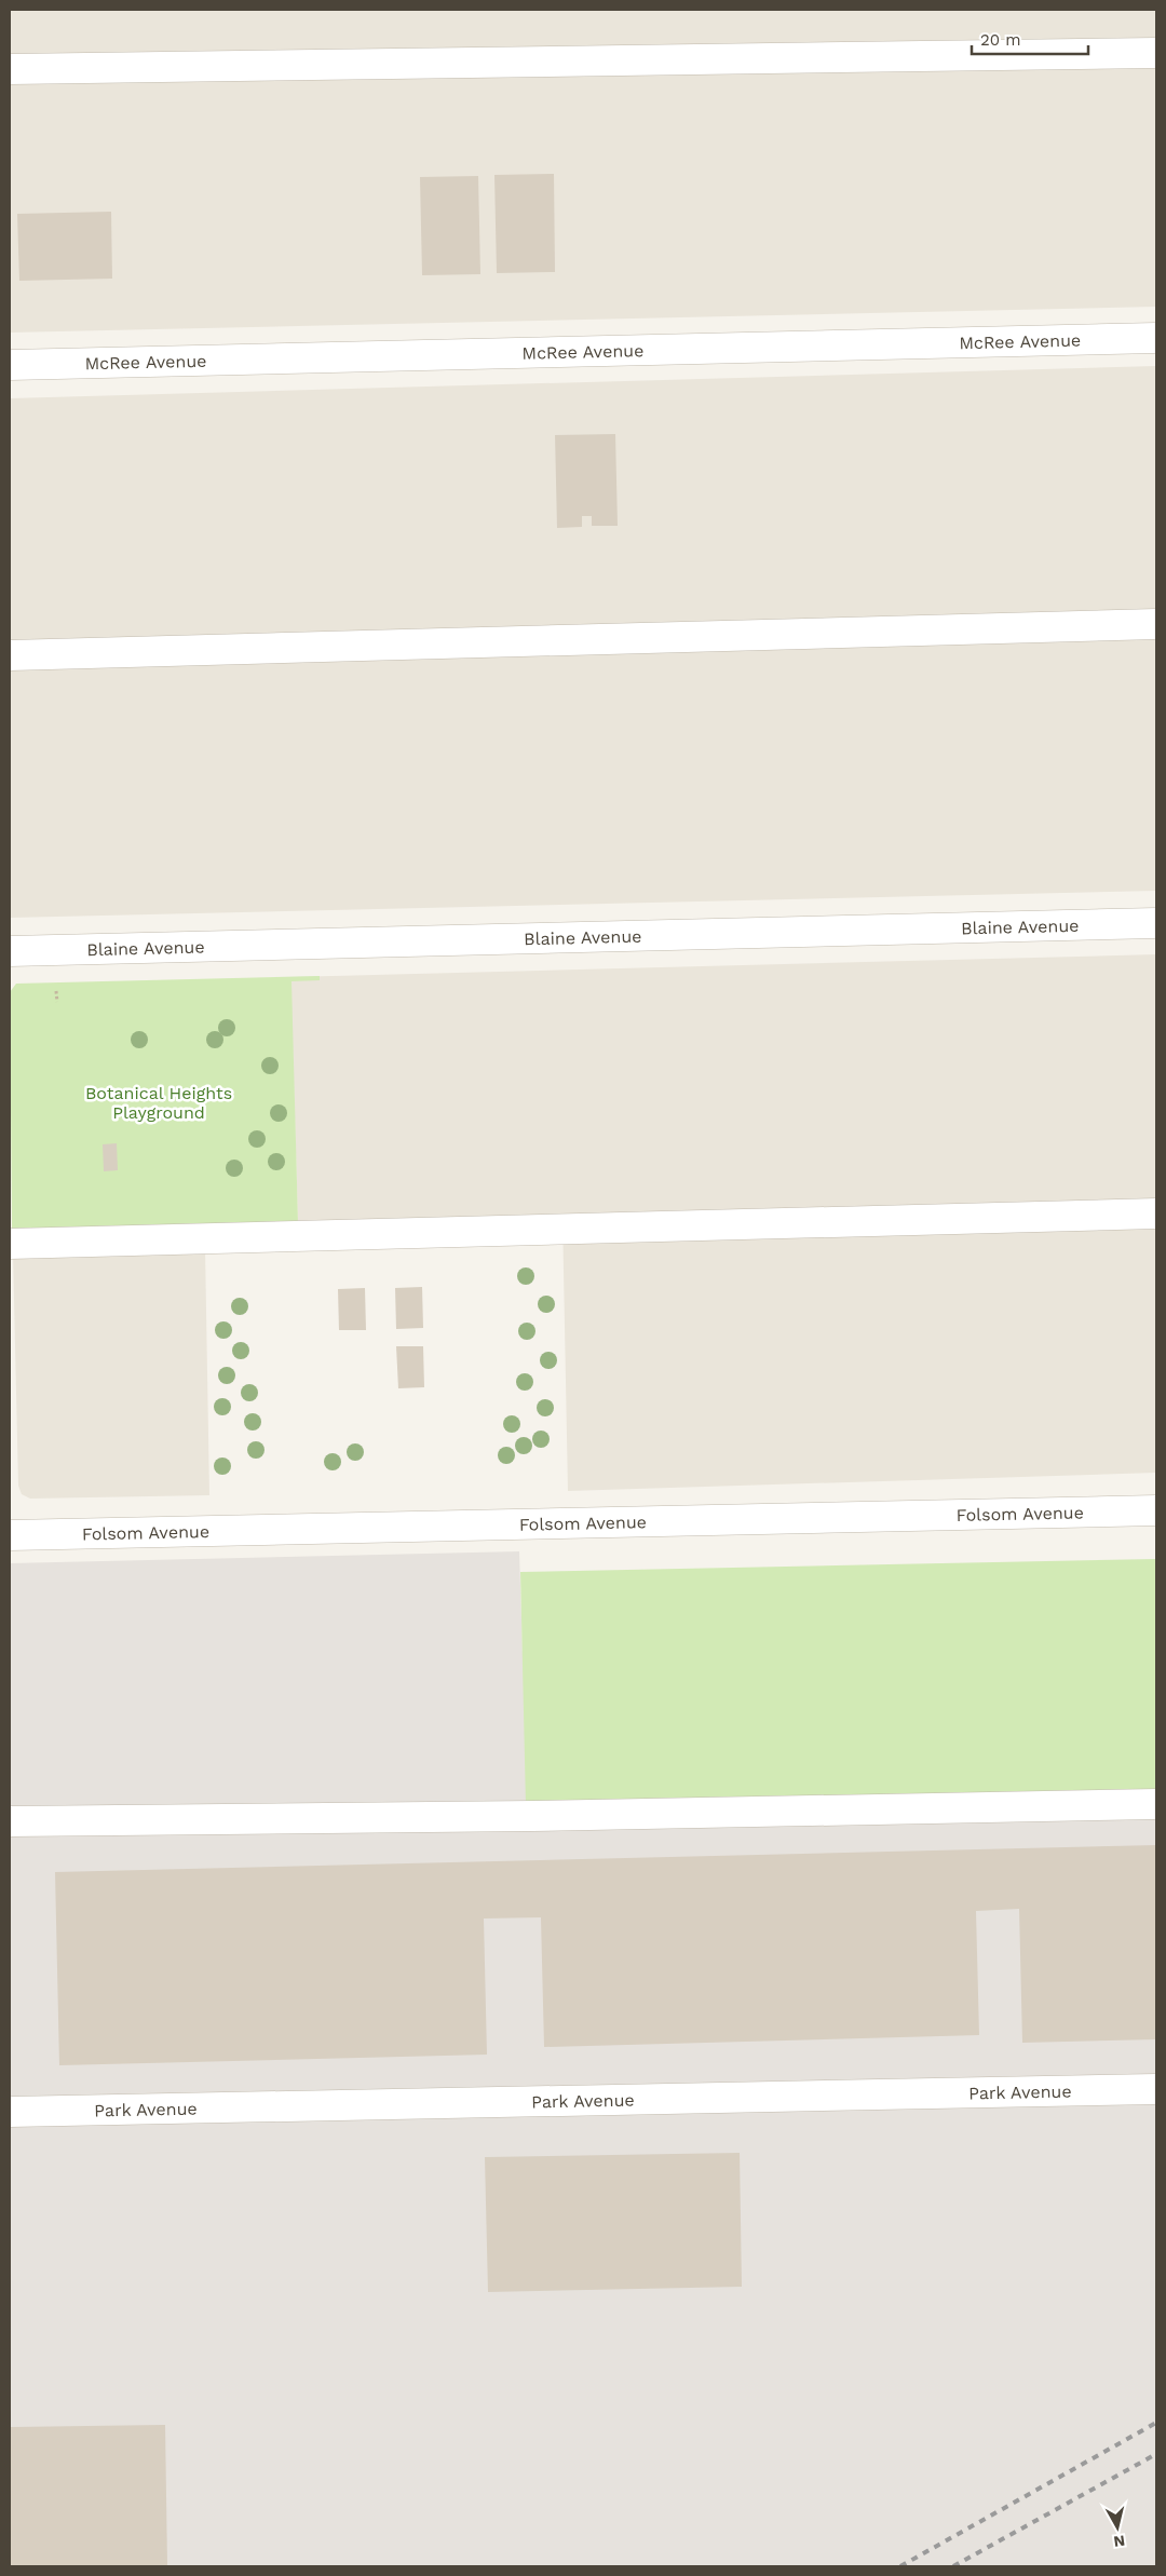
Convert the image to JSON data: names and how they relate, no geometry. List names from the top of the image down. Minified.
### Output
{"streets":{"street":["McRee Avenue","Blaine Avenue","Folsom Avenue","Park Avenue"]},"parks":["Botanical Heights Playground"],"scale_bar":"20 m","north":"bottom"}
